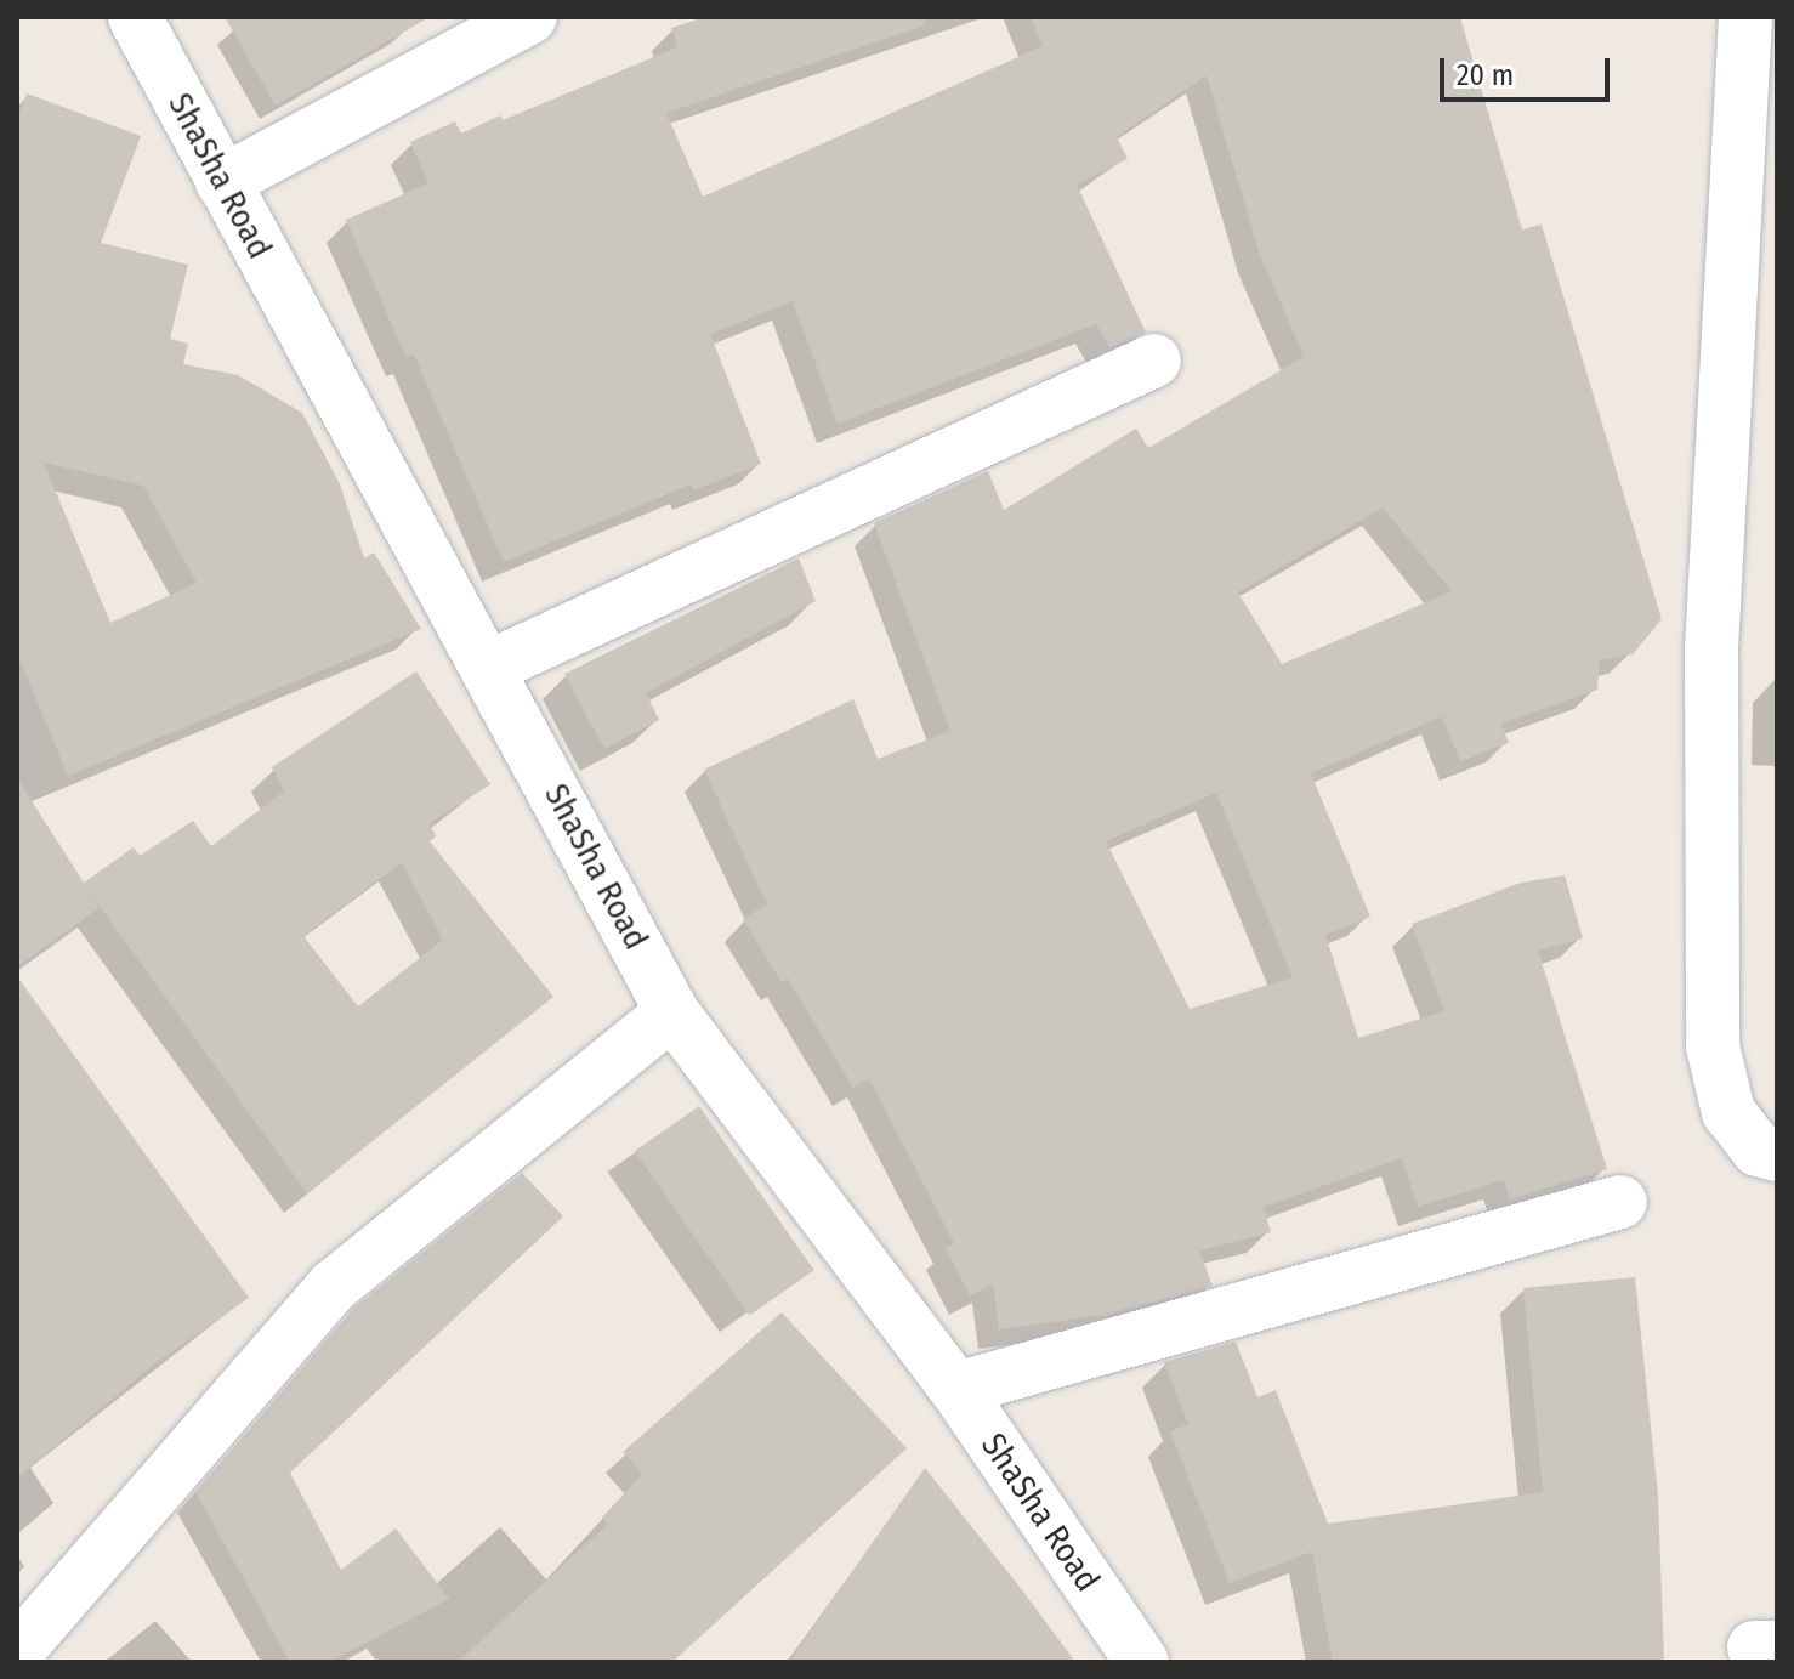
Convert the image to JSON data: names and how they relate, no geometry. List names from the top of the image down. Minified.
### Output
{"streets":{"street":["ShaSha Road"]},"scale_bar":"20 m"}
